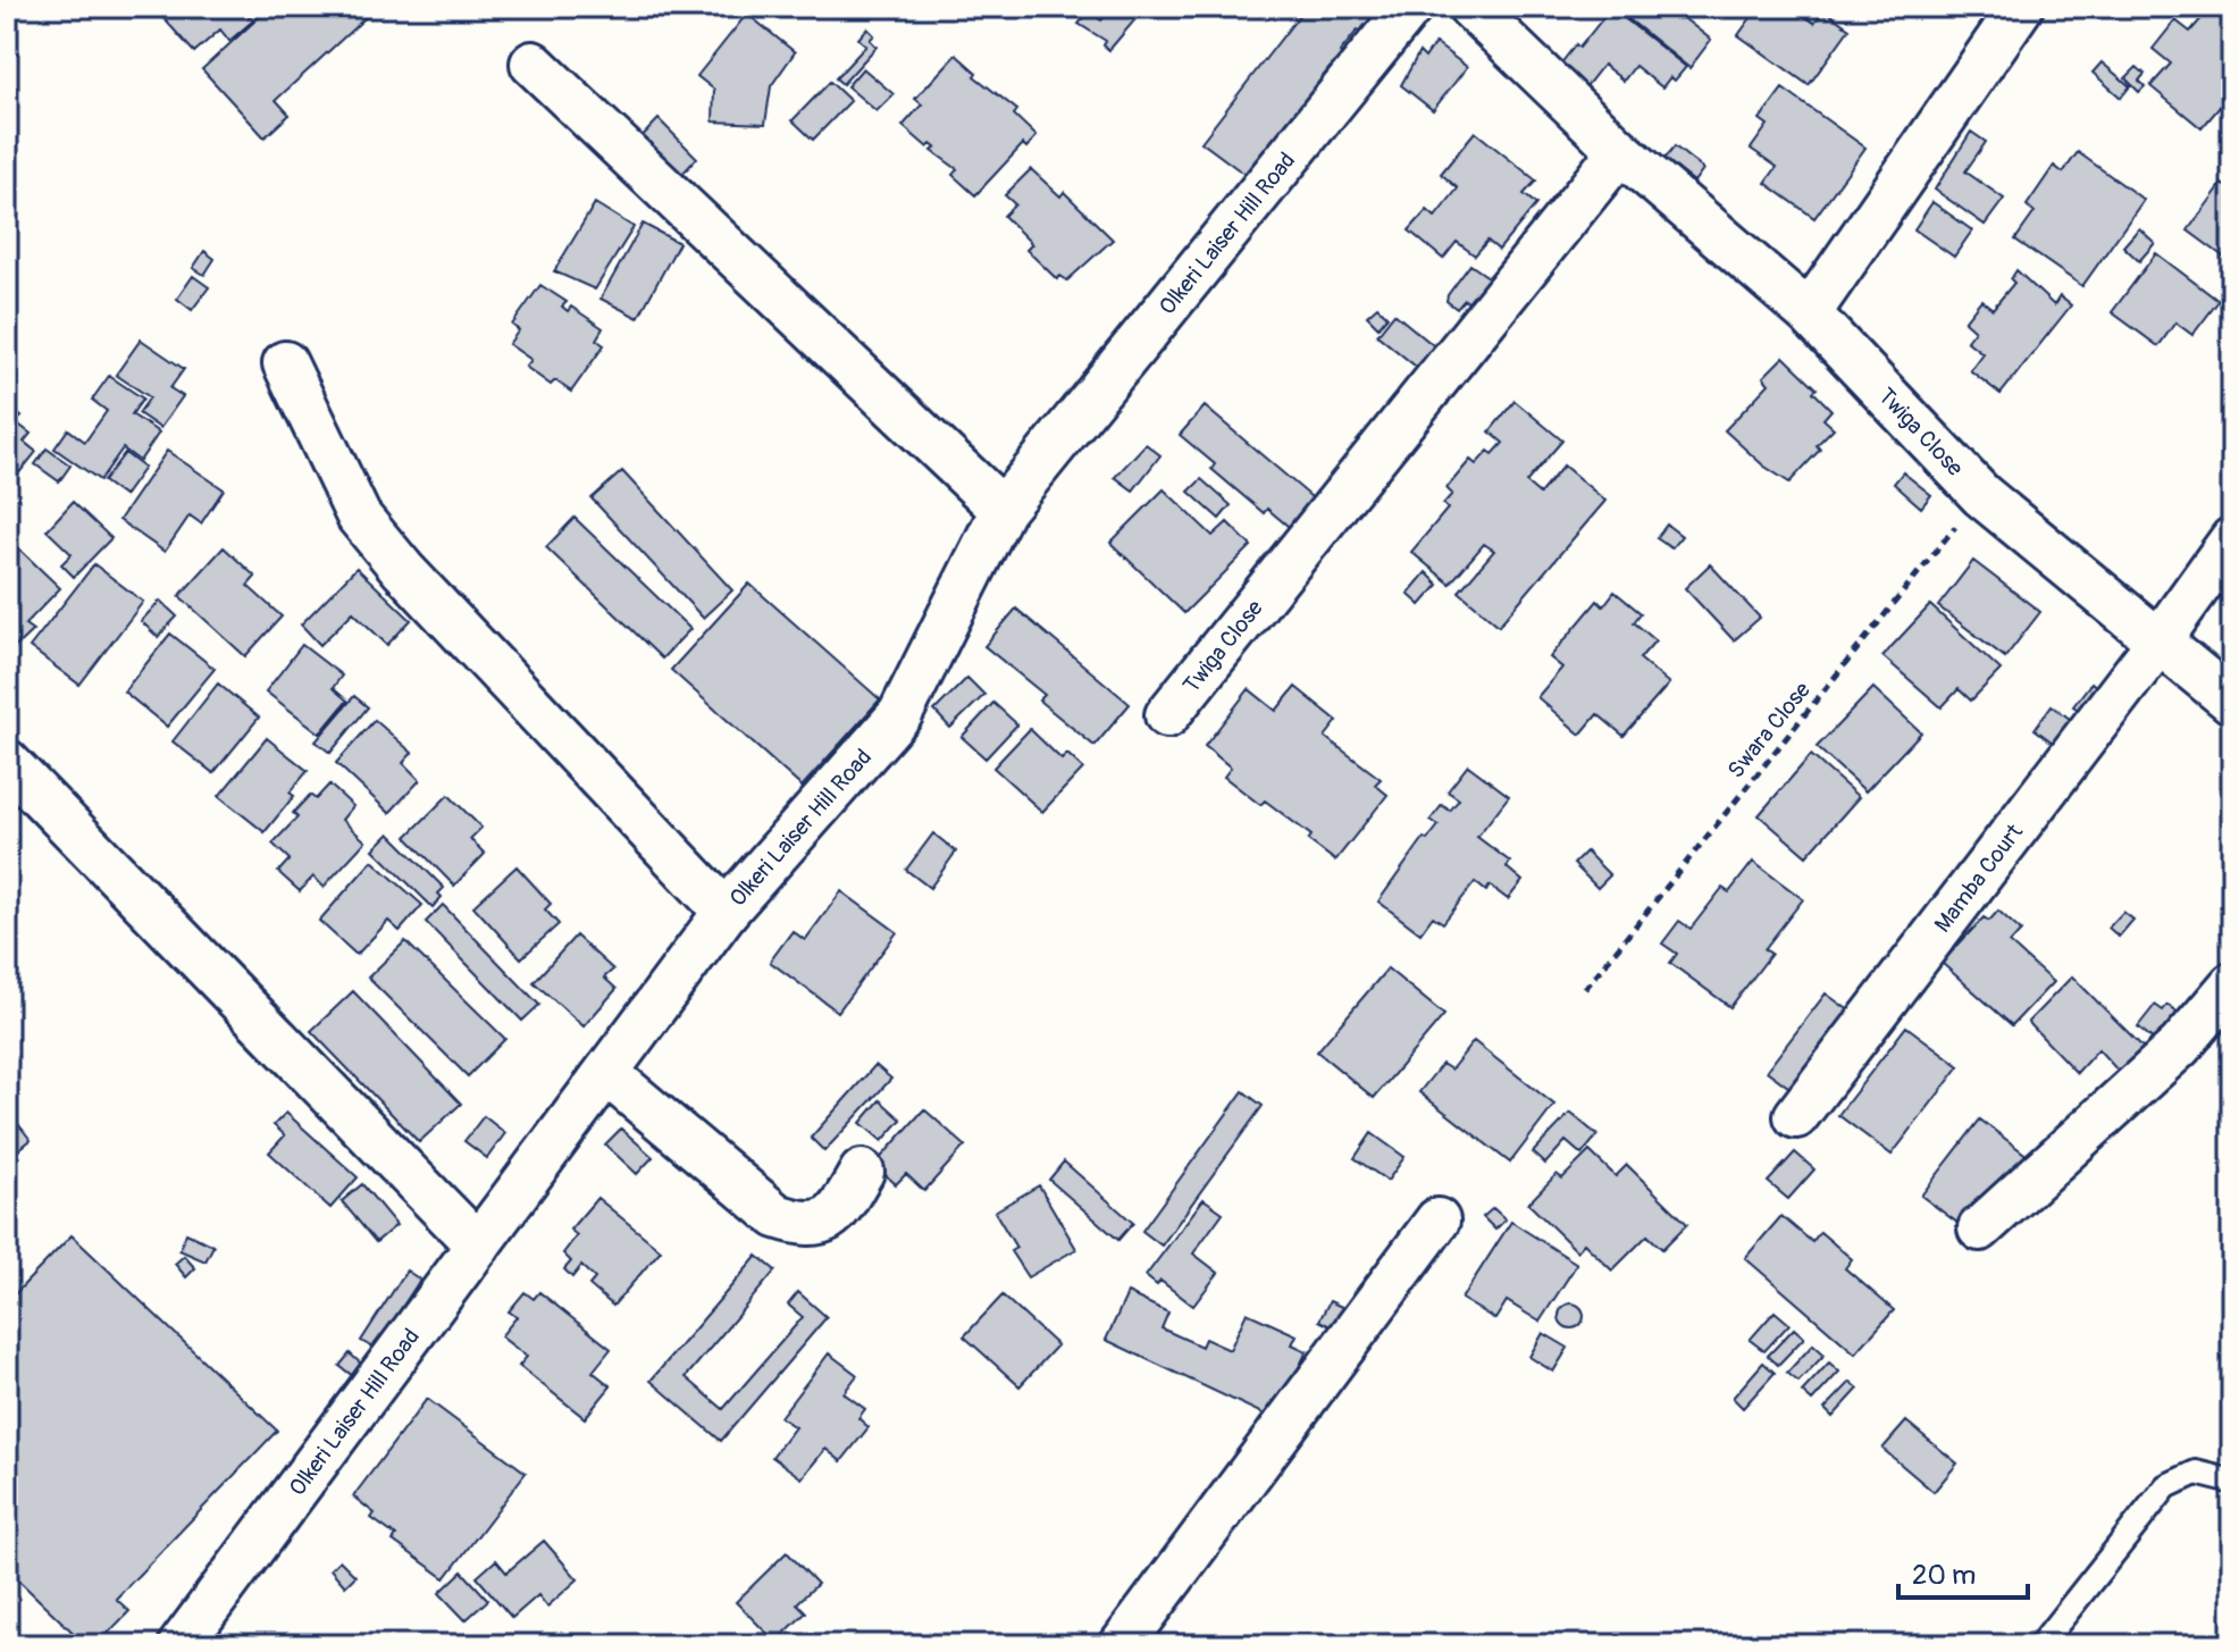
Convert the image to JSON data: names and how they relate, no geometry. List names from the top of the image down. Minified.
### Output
{"streets":{"street":["Olkeri Laiser Hill Road","Twiga Close","Mamba Court"],"path":["Swara Close"]},"crossings":[["Twiga Close","Swara Close"],["Twiga Close","Mamba Court"]],"scale_bar":"20 m"}
